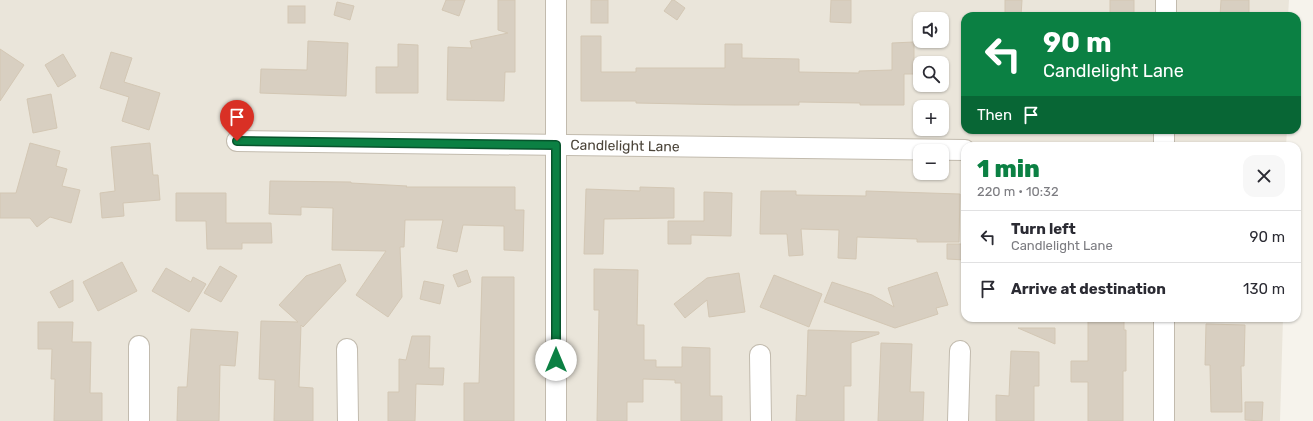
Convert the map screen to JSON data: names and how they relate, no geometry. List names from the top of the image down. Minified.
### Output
{"streets":{"street":["Candlelight Lane"]},"page":{"map_buttons":["+","−"],"turn":["90 m","Candlelight Lane"],"then":"Then","heading":["1 min","220 m · 10:32"],"list":[{"name":"Turn left","note":"Candlelight Lane","value":"90 m"},{"name":"Arrive at destination","value":"130 m"}]}}
